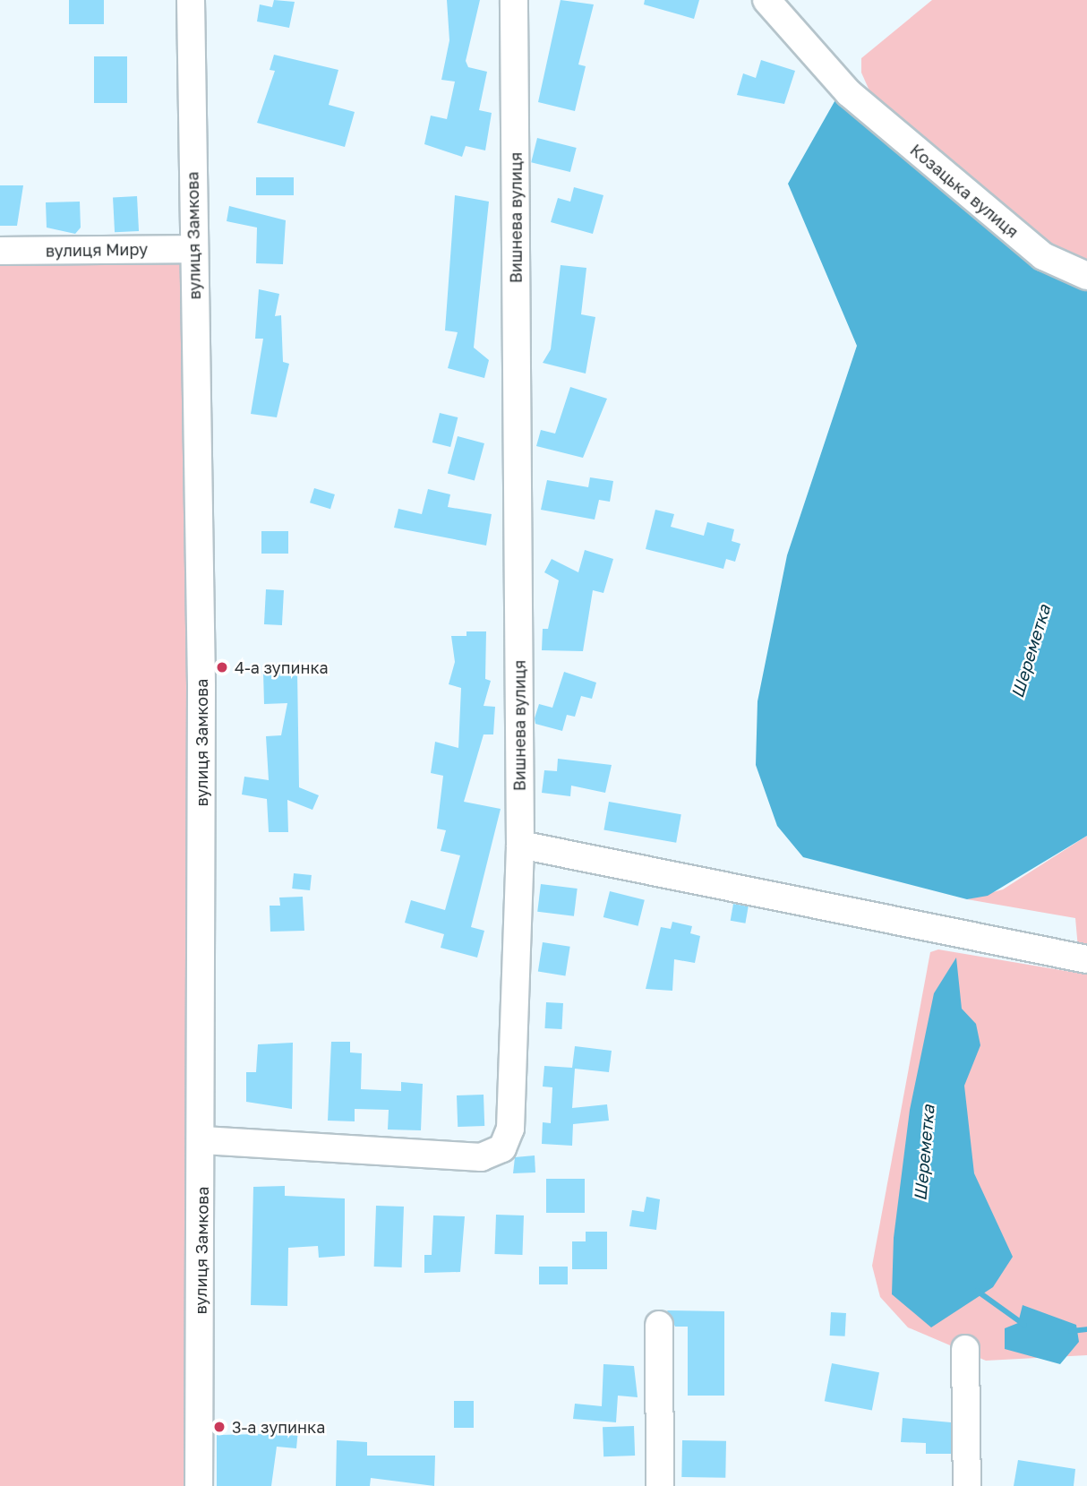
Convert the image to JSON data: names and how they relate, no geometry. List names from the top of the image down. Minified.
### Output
{"streets":{"street":["Козацька вулиця","Вишнева вулиця","вулиця Замкова","вулиця Миру"]},"crossings":[["Вишнева вулиця","вулиця Замкова"],["вулиця Замкова","вулиця Миру"]],"water":["Шереметка"],"places":["4-а зупинка","3-а зупинка"]}
